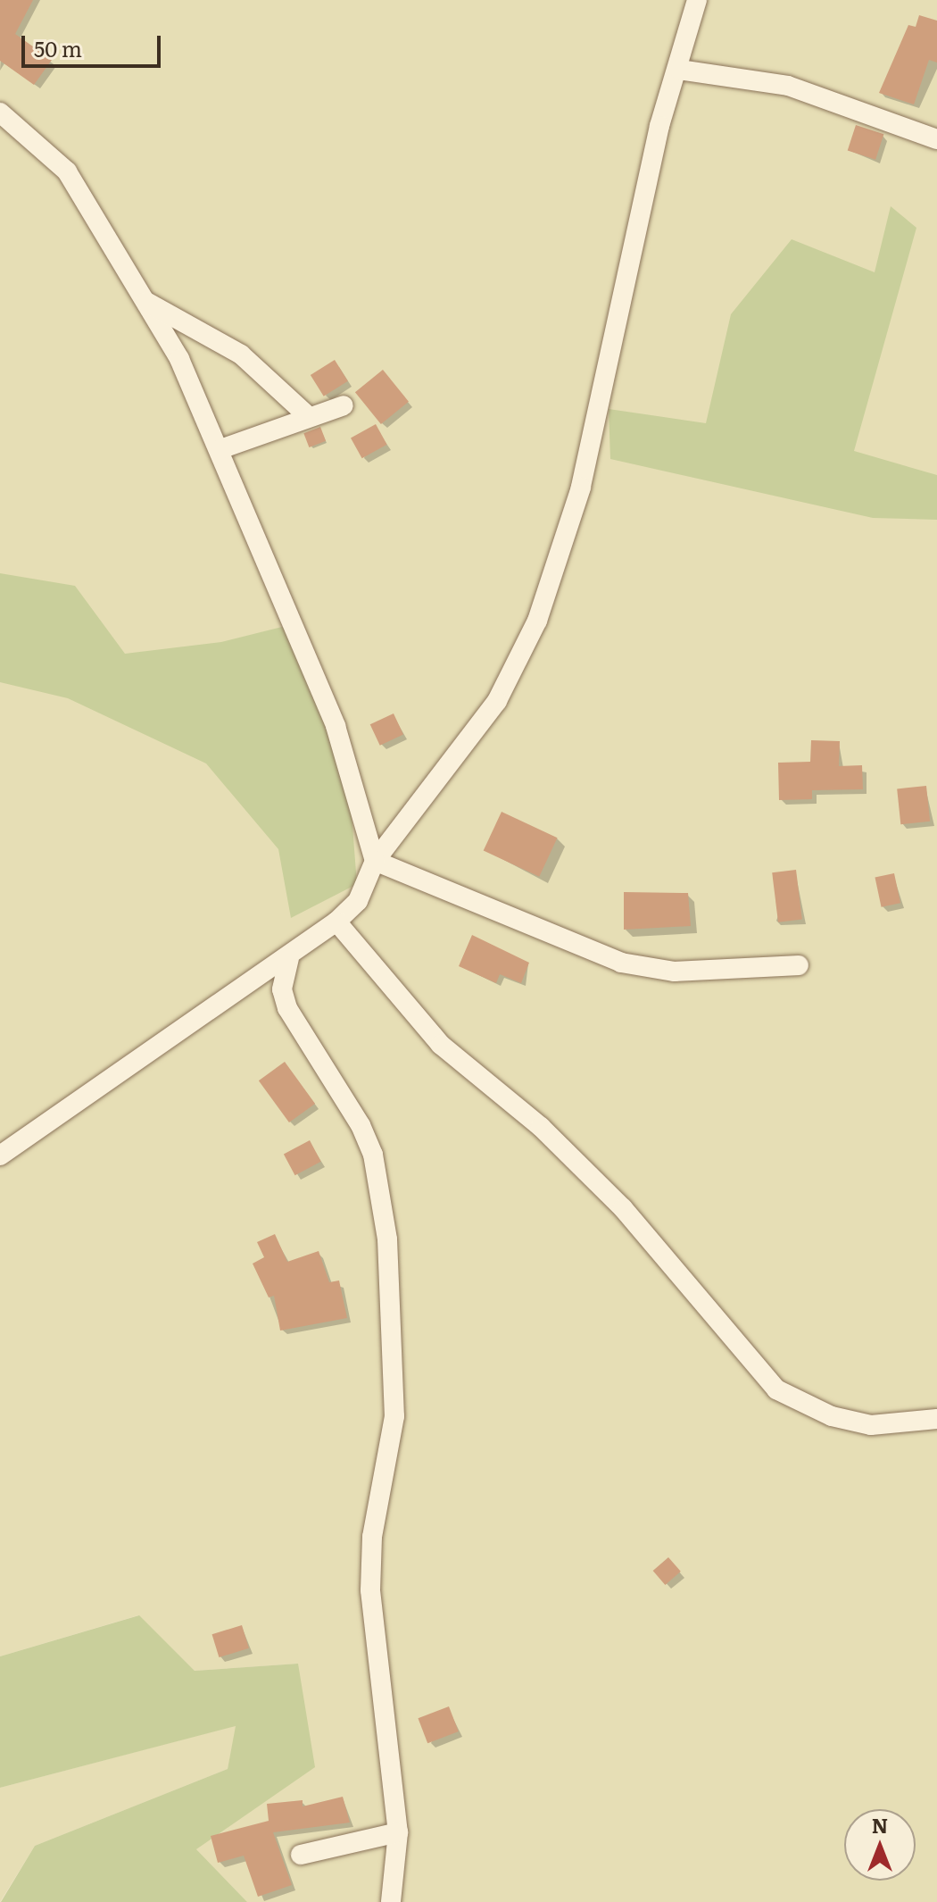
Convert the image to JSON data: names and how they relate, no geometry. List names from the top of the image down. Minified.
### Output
{"scale_bar":"50 m","north":"top"}
